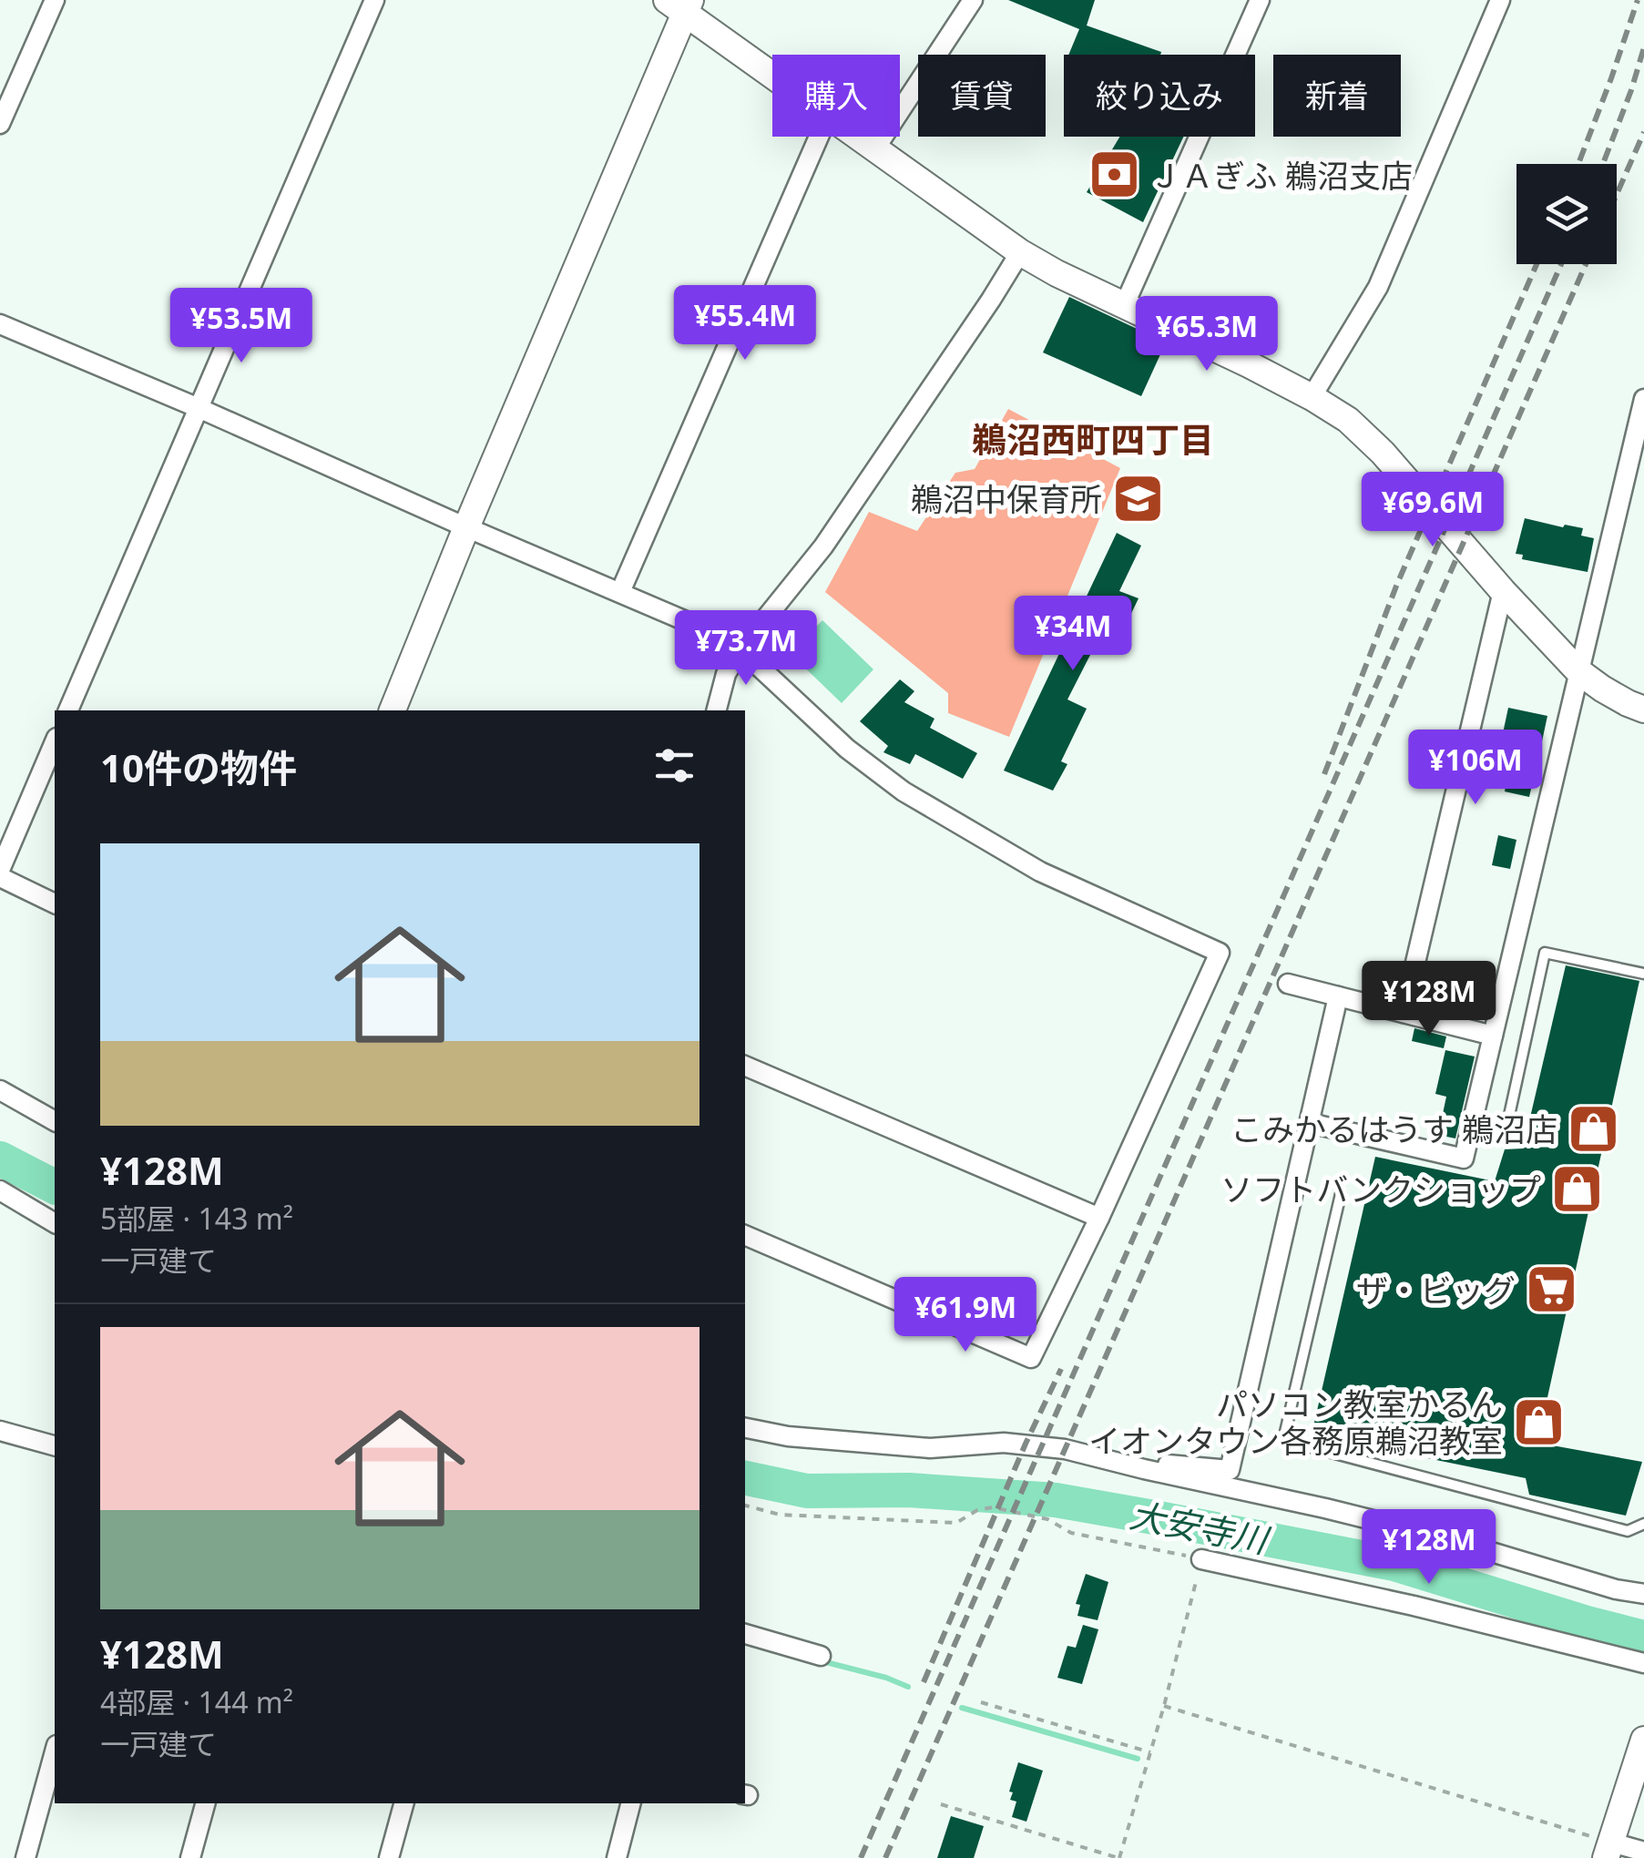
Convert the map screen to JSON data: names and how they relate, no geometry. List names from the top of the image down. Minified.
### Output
{"districts":["鵜沼西町四丁目"],"water":["大安寺川"],"places":{"bank":["ＪＡぎふ 鵜沼支店"],"school or university":["鵜沼中保育所"],"shop":["こみかるはうす 鵜沼店","ソフトバンクショップ","パソコン教室かるん イオンタウン各務原鵜沼教室"],"supermarket":["ザ・ビッグ"]},"page":{"chip":["購入","賃貸","絞り込み","新着"],"price":["¥55.4M","¥53.5M","¥65.3M","¥69.6M","¥34M","¥73.7M","¥106M","¥128M","¥61.9M","¥128M"],"heading":"10件の物件","list":[{"name":"¥128M","note":"5部屋 · 143 m² · 一戸建て"},{"name":"¥128M","note":"4部屋 · 144 m² · 一戸建て"}]}}
